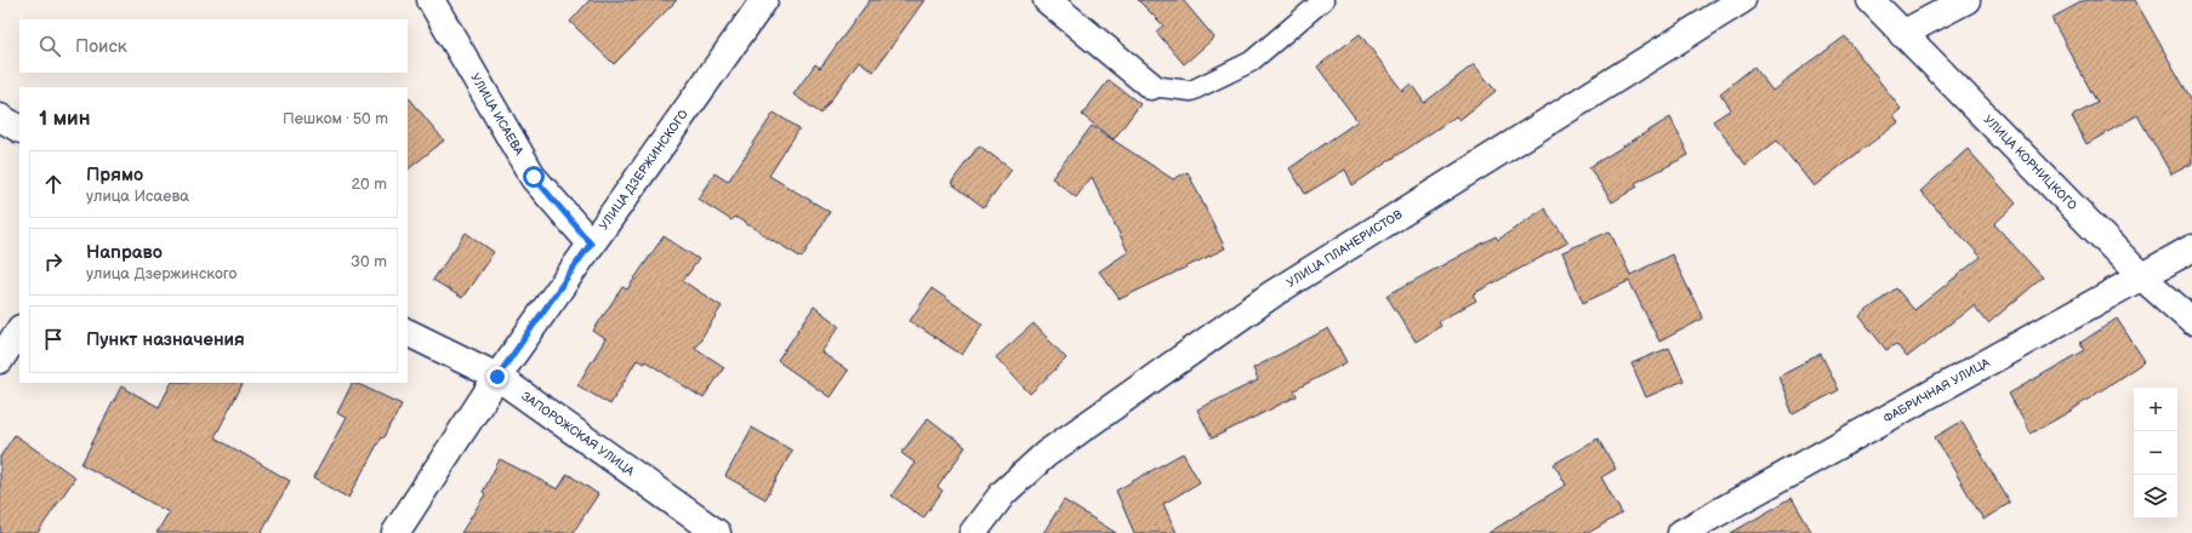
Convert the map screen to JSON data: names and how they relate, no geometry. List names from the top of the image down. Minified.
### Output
{"streets":{"street":["УЛИЦА ИСАЕВА","УЛИЦА КОРНИЦКОГО","УЛИЦА ДЗЕРЖИНСКОГО","УЛИЦА ПЛАНЕРИСТОВ","ФАБРИЧНАЯ УЛИЦА","ЗАПОРОЖСКАЯ УЛИЦА"]},"crossings":[["УЛИЦА ИСАЕВА","УЛИЦА ДЗЕРЖИНСКОГО"],["УЛИЦА КОРНИЦКОГО","ФАБРИЧНАЯ УЛИЦА"],["УЛИЦА ДЗЕРЖИНСКОГО","ЗАПОРОЖСКАЯ УЛИЦА"]],"page":{"search":"Поиск","heading":["1 мин","Пешком · 50 m"],"list":[["Прямо","улица Исаева","20 m"],["Направо","улица Дзержинского","30 m"],"Пункт назначения"],"map_buttons":["+","−"]}}
